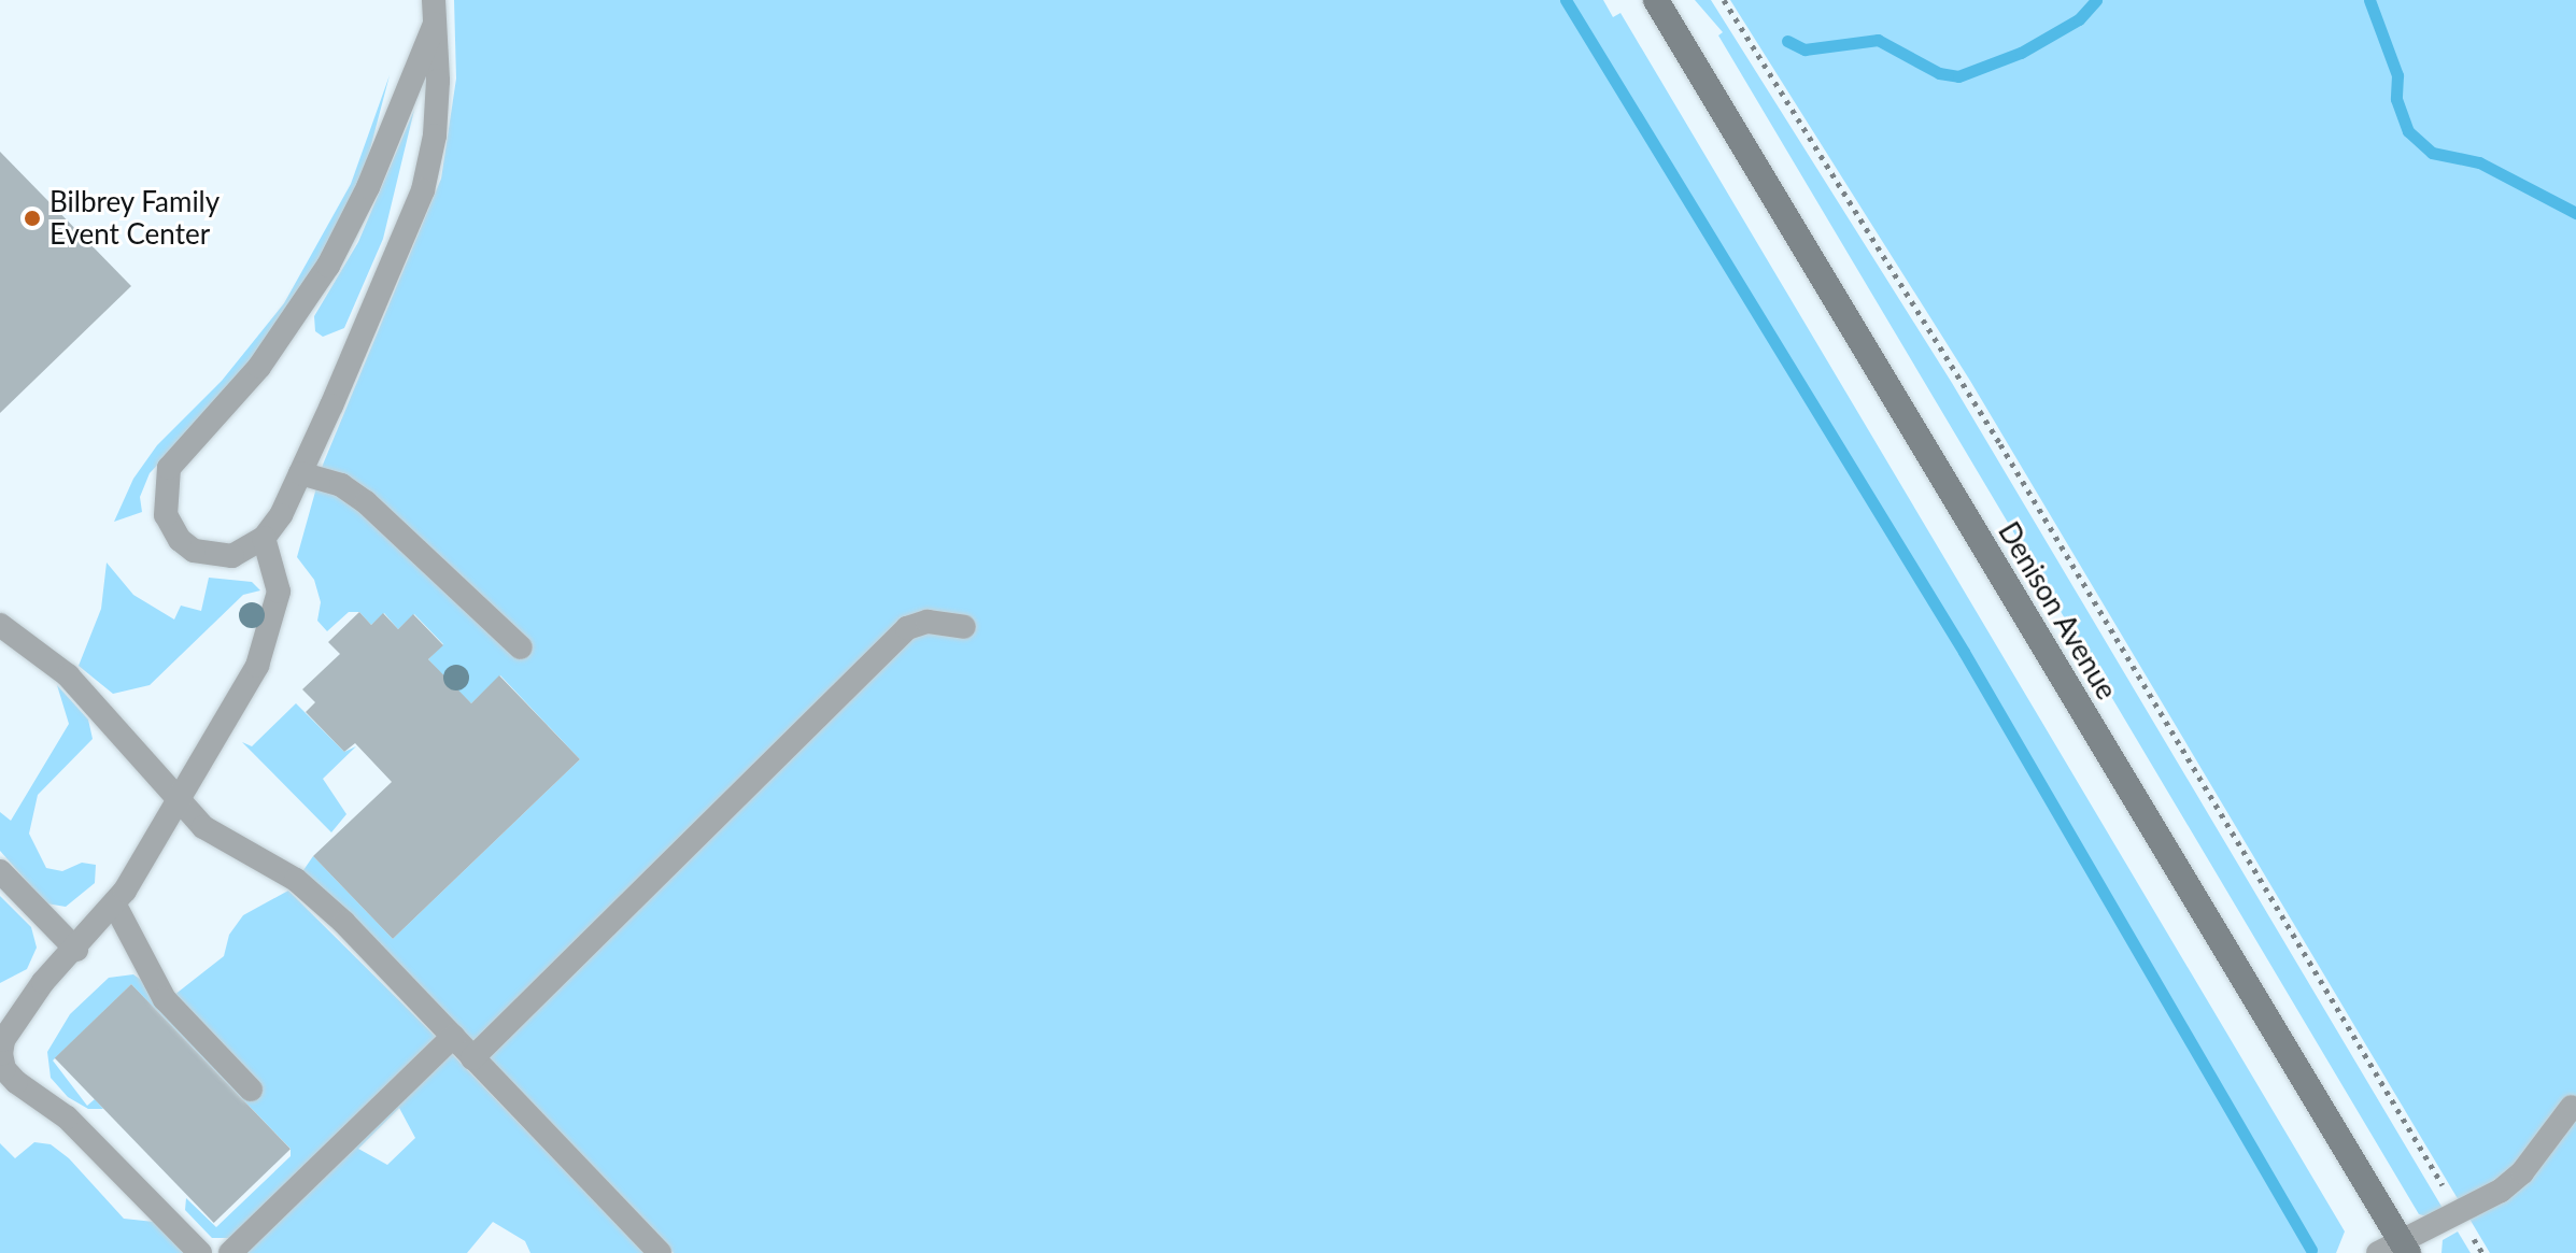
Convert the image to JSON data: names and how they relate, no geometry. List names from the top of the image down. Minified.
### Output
{"streets":{"street":["Denison Avenue"]},"places":["Bilbrey Family Event Center"]}
